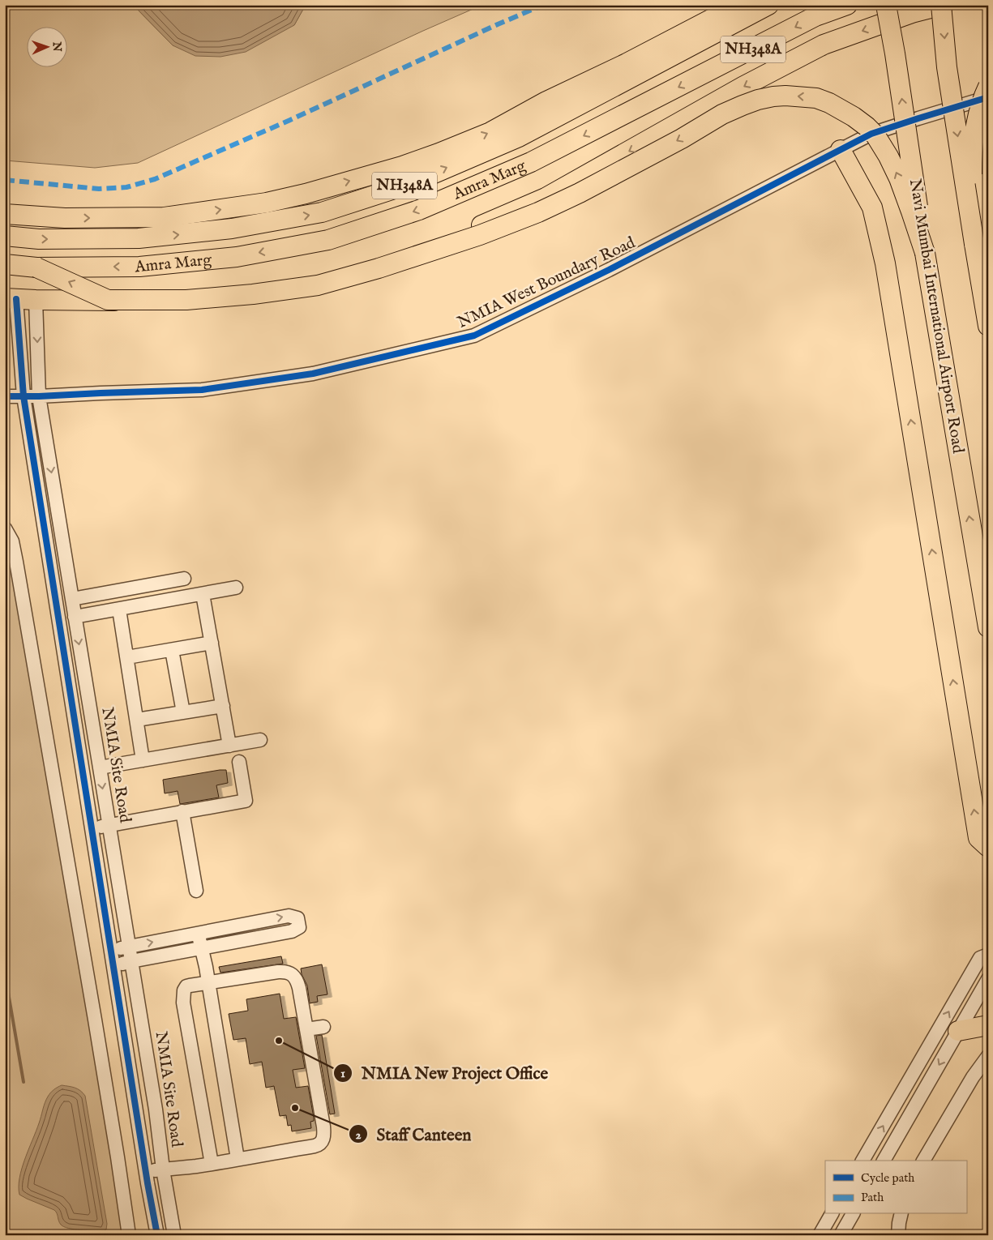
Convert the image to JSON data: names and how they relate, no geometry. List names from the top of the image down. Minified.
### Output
{"streets":{"highway":["NH348A","Amra Marg","Navi Mumbai International Airport Road"],"street":["NMIA West Boundary Road","NMIA Site Road"]},"crossings":[["NMIA West Boundary Road","NMIA Site Road"]],"places":["NMIA New Project Office","Staff Canteen"],"legend":["Cycle path","Path"],"north":"right"}
